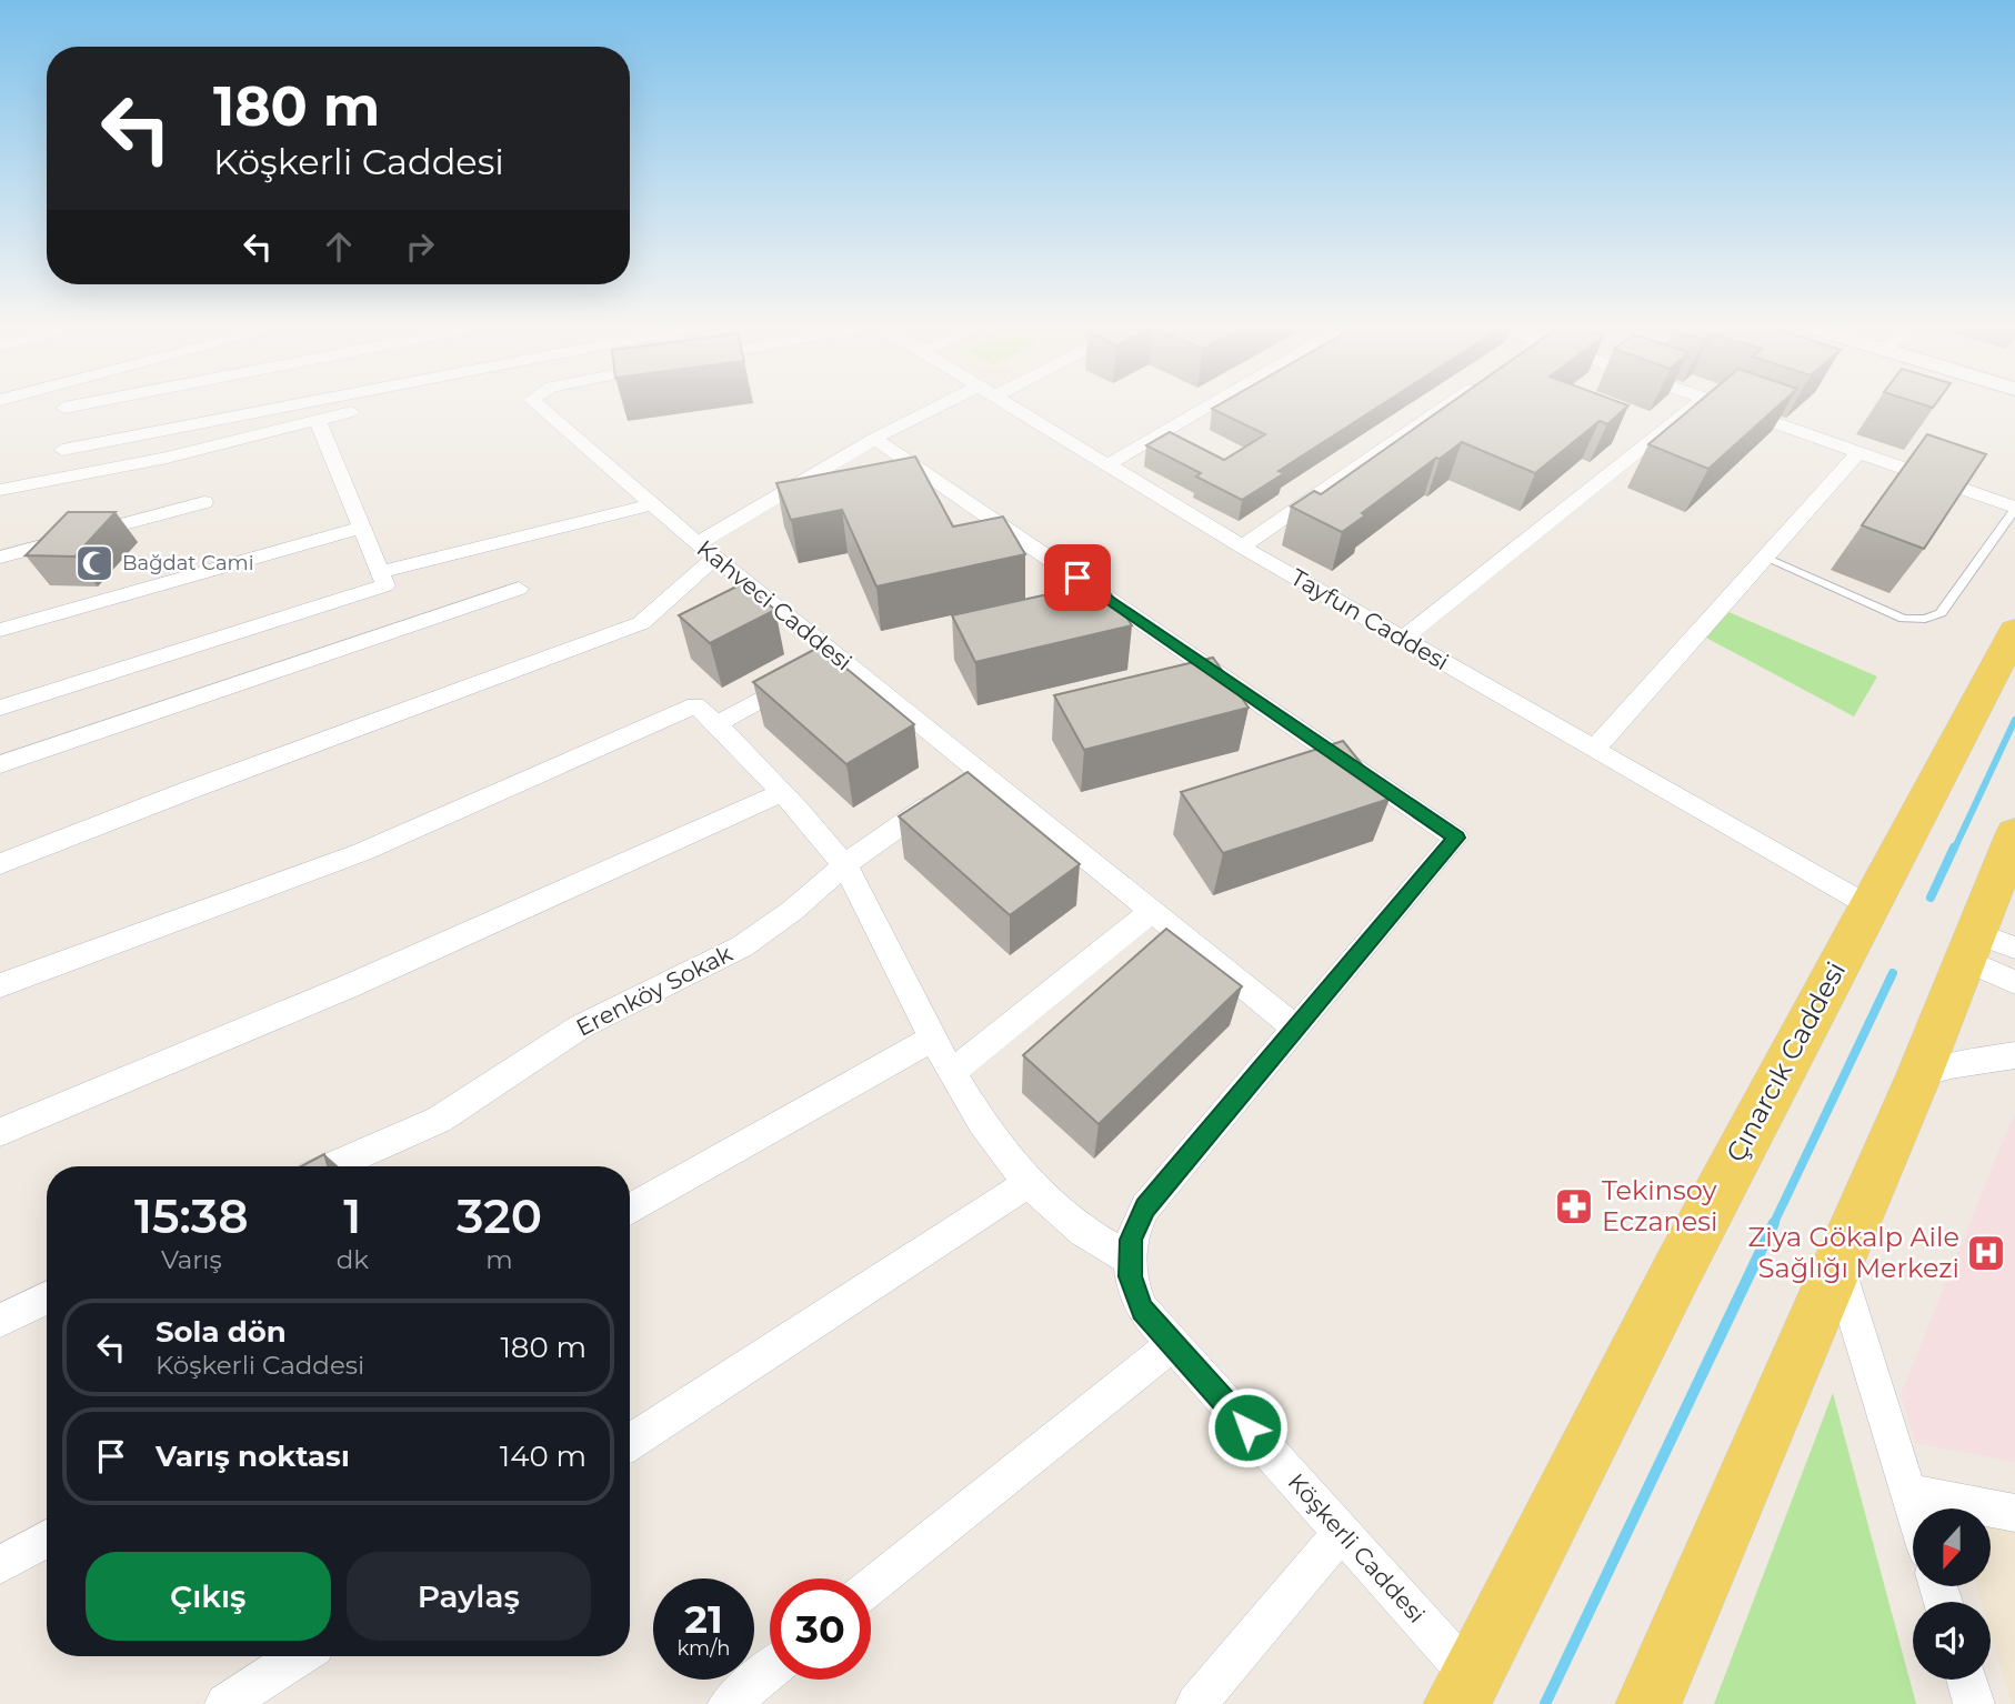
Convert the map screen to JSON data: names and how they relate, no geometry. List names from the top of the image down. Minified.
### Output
{"streets":{"main road":["Çınarcık Caddesi"],"street":["Kahveci Caddesi","Tayfun Caddesi","Erenköy Sokak","Köşkerli Caddesi"]},"crossings":[["Kahveci Caddesi","Erenköy Sokak"],["Kahveci Caddesi","Köşkerli Caddesi"],["Tayfun Caddesi","Çınarcık Caddesi"],["Çınarcık Caddesi","Köşkerli Caddesi"]],"places":{"mosque":["Bağdat Cami"],"pharmacy":["Tekinsoy Eczanesi"],"hospital":["Ziya Gökalp Aile Sağlığı Merkezi"]},"north":"bottom","page":{"turn":["180 m","Köşkerli Caddesi"],"eta":["15:38","Varış","1","dk","320","m"],"list":[{"name":"Sola dön","note":"Köşkerli Caddesi","value":"180 m"},{"name":"Varış noktası","value":"140 m"}],"buttons":["Çıkış","Paylaş"],"speed":"21 km/h","limit":"30"}}
